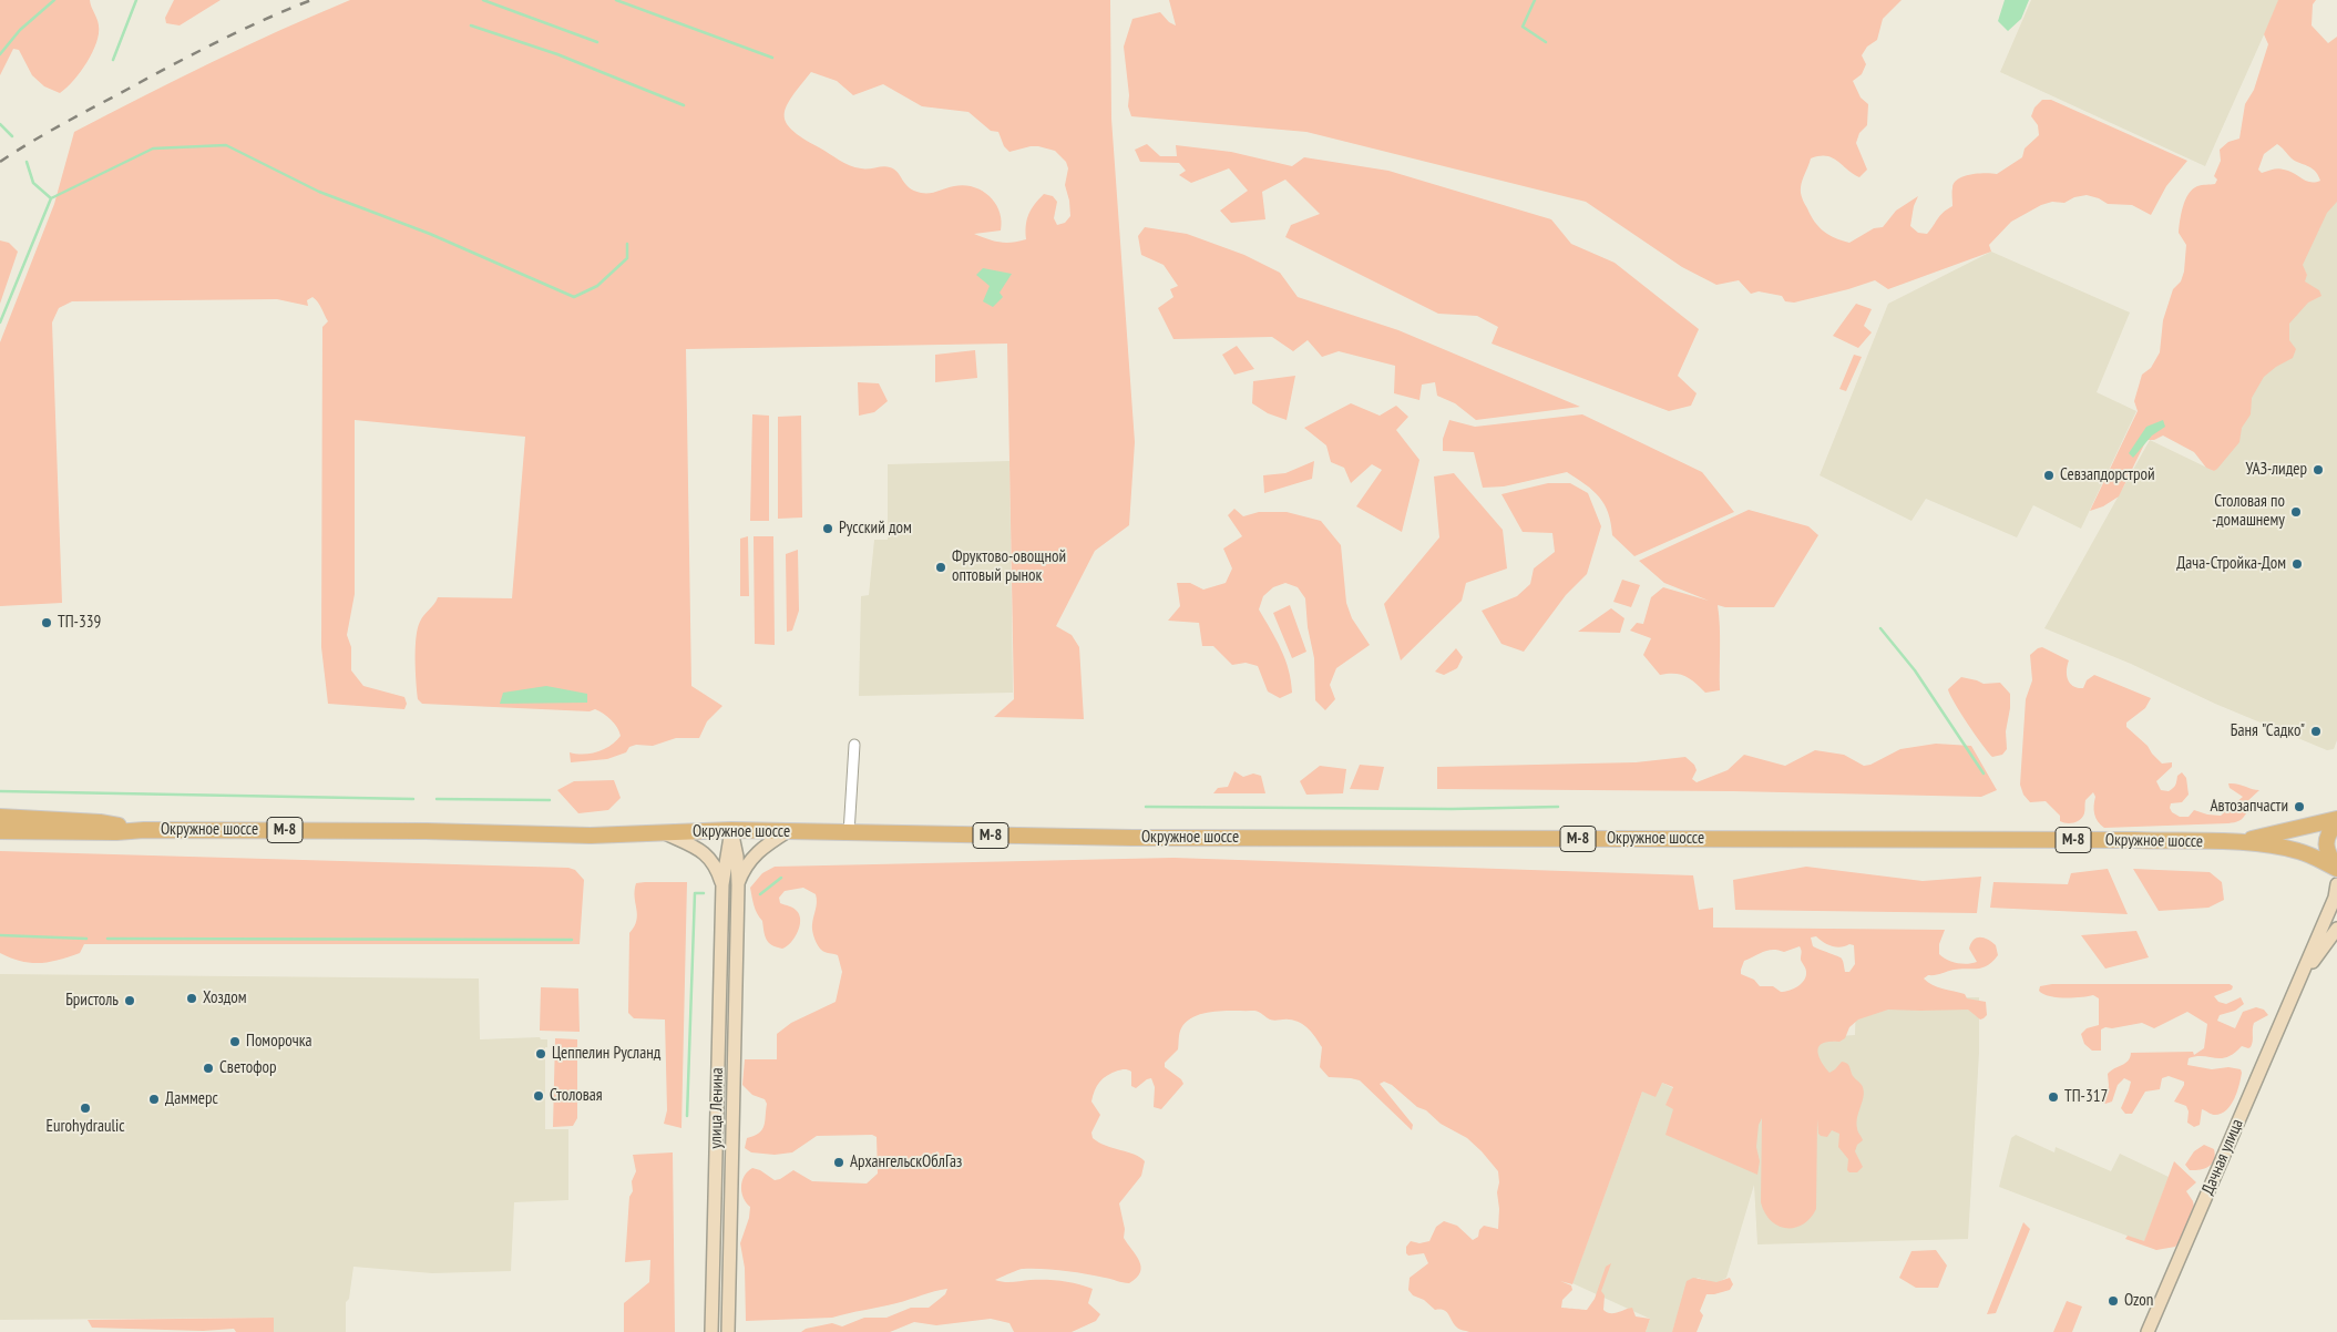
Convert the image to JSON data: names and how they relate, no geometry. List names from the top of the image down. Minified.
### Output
{"streets":{"main road":["Окружное шоссе","М-8","улица Ленина","Дачная улица"]},"crossings":[["Окружное шоссе","улица Ленина"]],"places":["УАЗ-лидер","Севзапдорстрой","Столовая по -домашнему","Русский дом","Дача-Стройка-Дом","Фруктово-овощной оптовый рынок","ТП-339","Баня \"Садко\"","Автозапчасти","Хоздом","Бристоль","Поморочка","Цеппелин Русланд","Светофор","Столовая","ТП-317","Даммерс","Eurohydraulic","АрхангельскОблГаз","Ozon"]}
